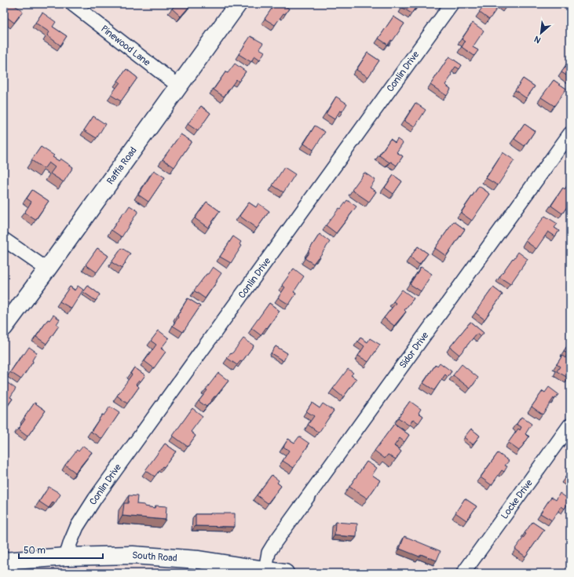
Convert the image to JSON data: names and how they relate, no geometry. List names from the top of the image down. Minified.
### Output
{"streets":{"main road":["Raffia Road","South Road"],"street":["Pinewood Lane","Conlin Drive","Sidor Drive","Locke Drive"]},"crossings":[["Pinewood Lane","Raffia Road"],["Conlin Drive","South Road"],["Sidor Drive","South Road"]],"scale_bar":"50 m","north":"bottom left"}
